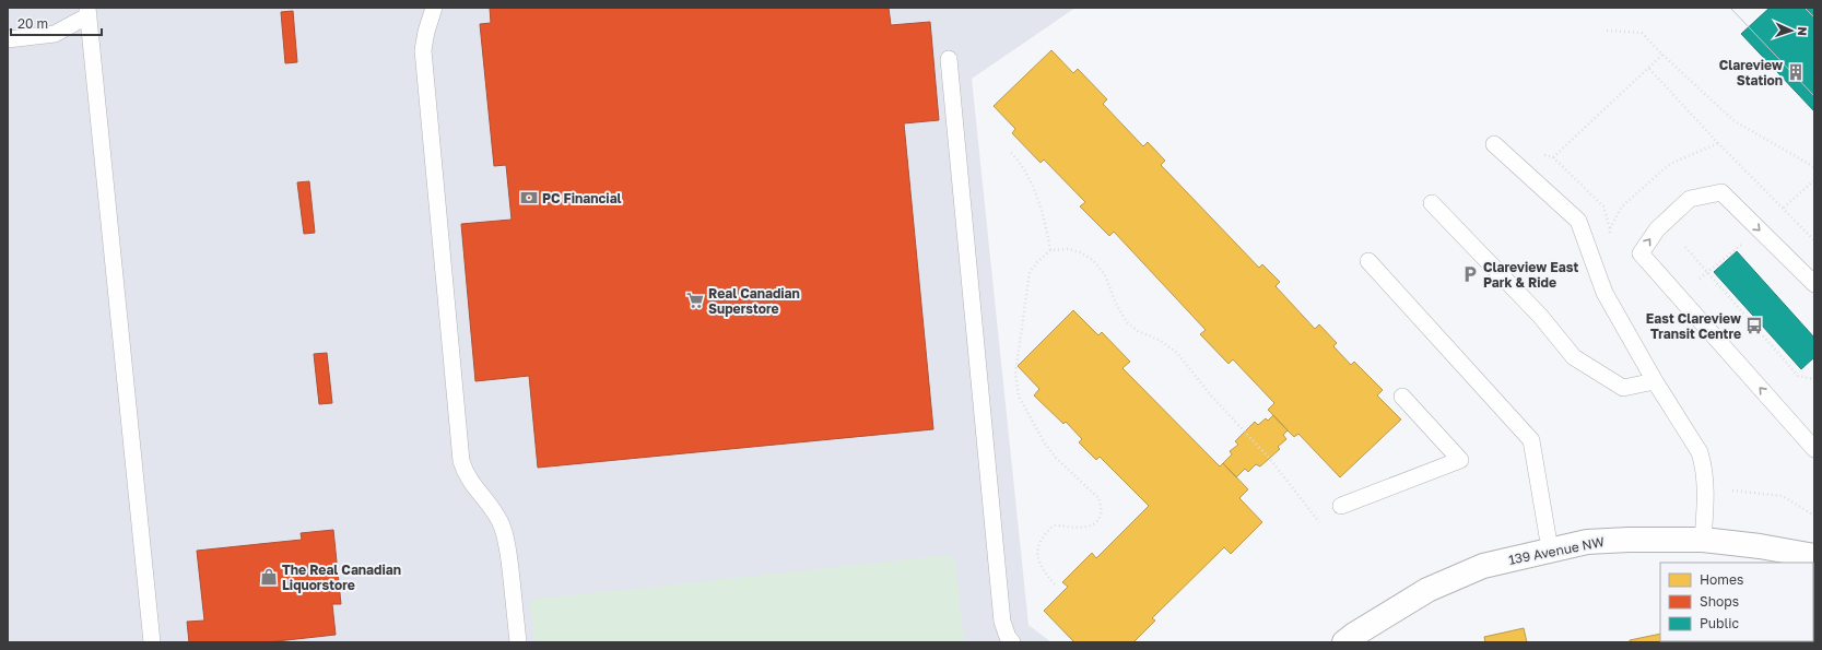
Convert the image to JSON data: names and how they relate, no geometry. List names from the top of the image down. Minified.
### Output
{"streets":{"street":["139 Avenue NW"]},"places":{"building":["Clareview Station"],"bank":["PC Financial"],"parking":["Clareview East Park & Ride"],"supermarket":["Real Canadian Superstore"],"bus stop":["East Clareview Transit Centre"],"shop":["The Real Canadian Liquorstore"]},"legend":["Homes","Shops","Public"],"scale_bar":"20 m","north":"right"}
